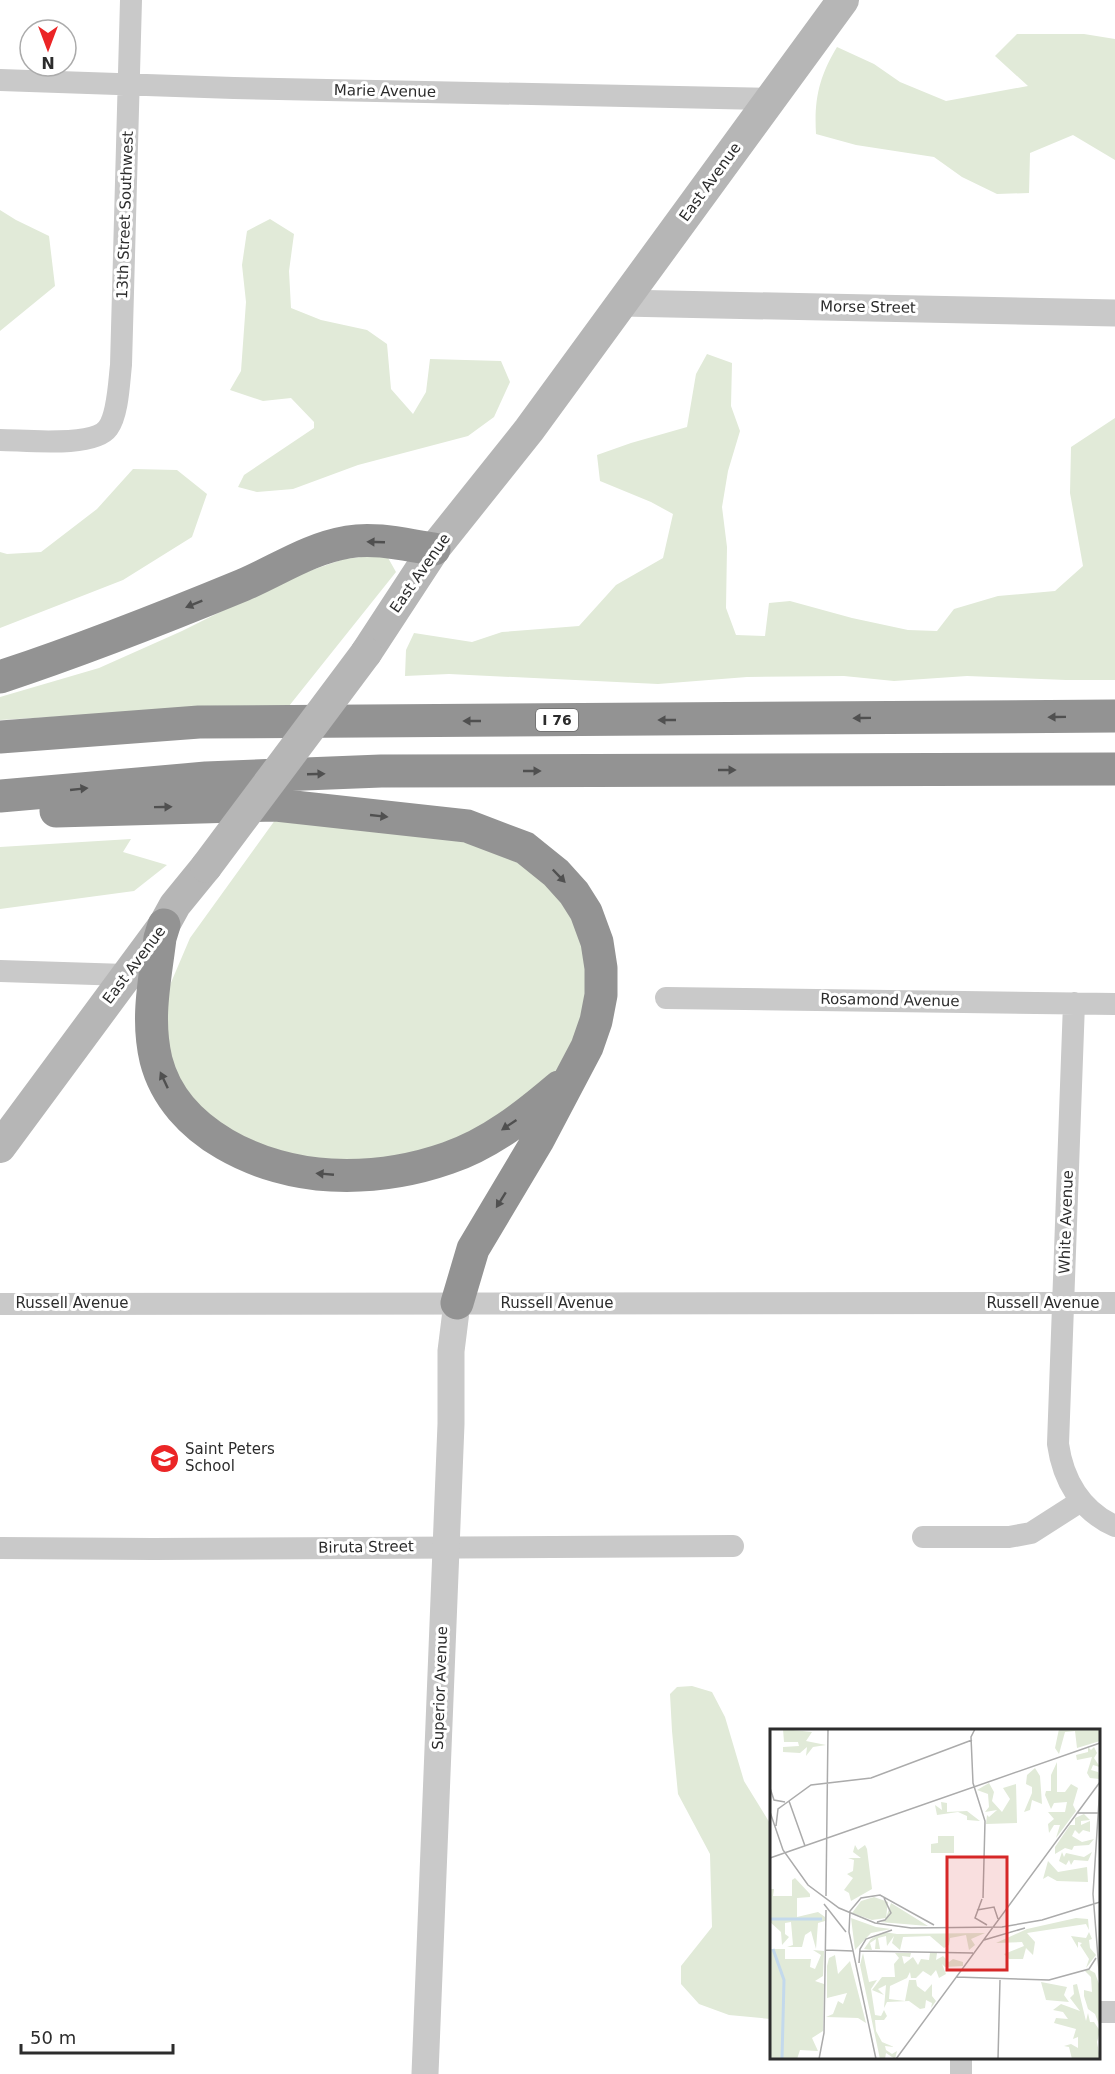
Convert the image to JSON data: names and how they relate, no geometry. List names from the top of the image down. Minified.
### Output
{"streets":{"highway":["I 76"],"main road":["East Avenue"],"street":["Marie Avenue","13th Street Southwest","Morse Street","Rosamond Avenue","White Avenue","Russell Avenue","Biruta Street","Superior Avenue"]},"crossings":[["Marie Avenue","East Avenue"],["Marie Avenue","13th Street Southwest"],["East Avenue","Morse Street"],["Rosamond Avenue","White Avenue"],["White Avenue","Russell Avenue"],["Russell Avenue","Superior Avenue"],["Biruta Street","Superior Avenue"]],"places":{"school or university":["Saint Peters School"]},"scale_bar":"50 m","north":"bottom"}
